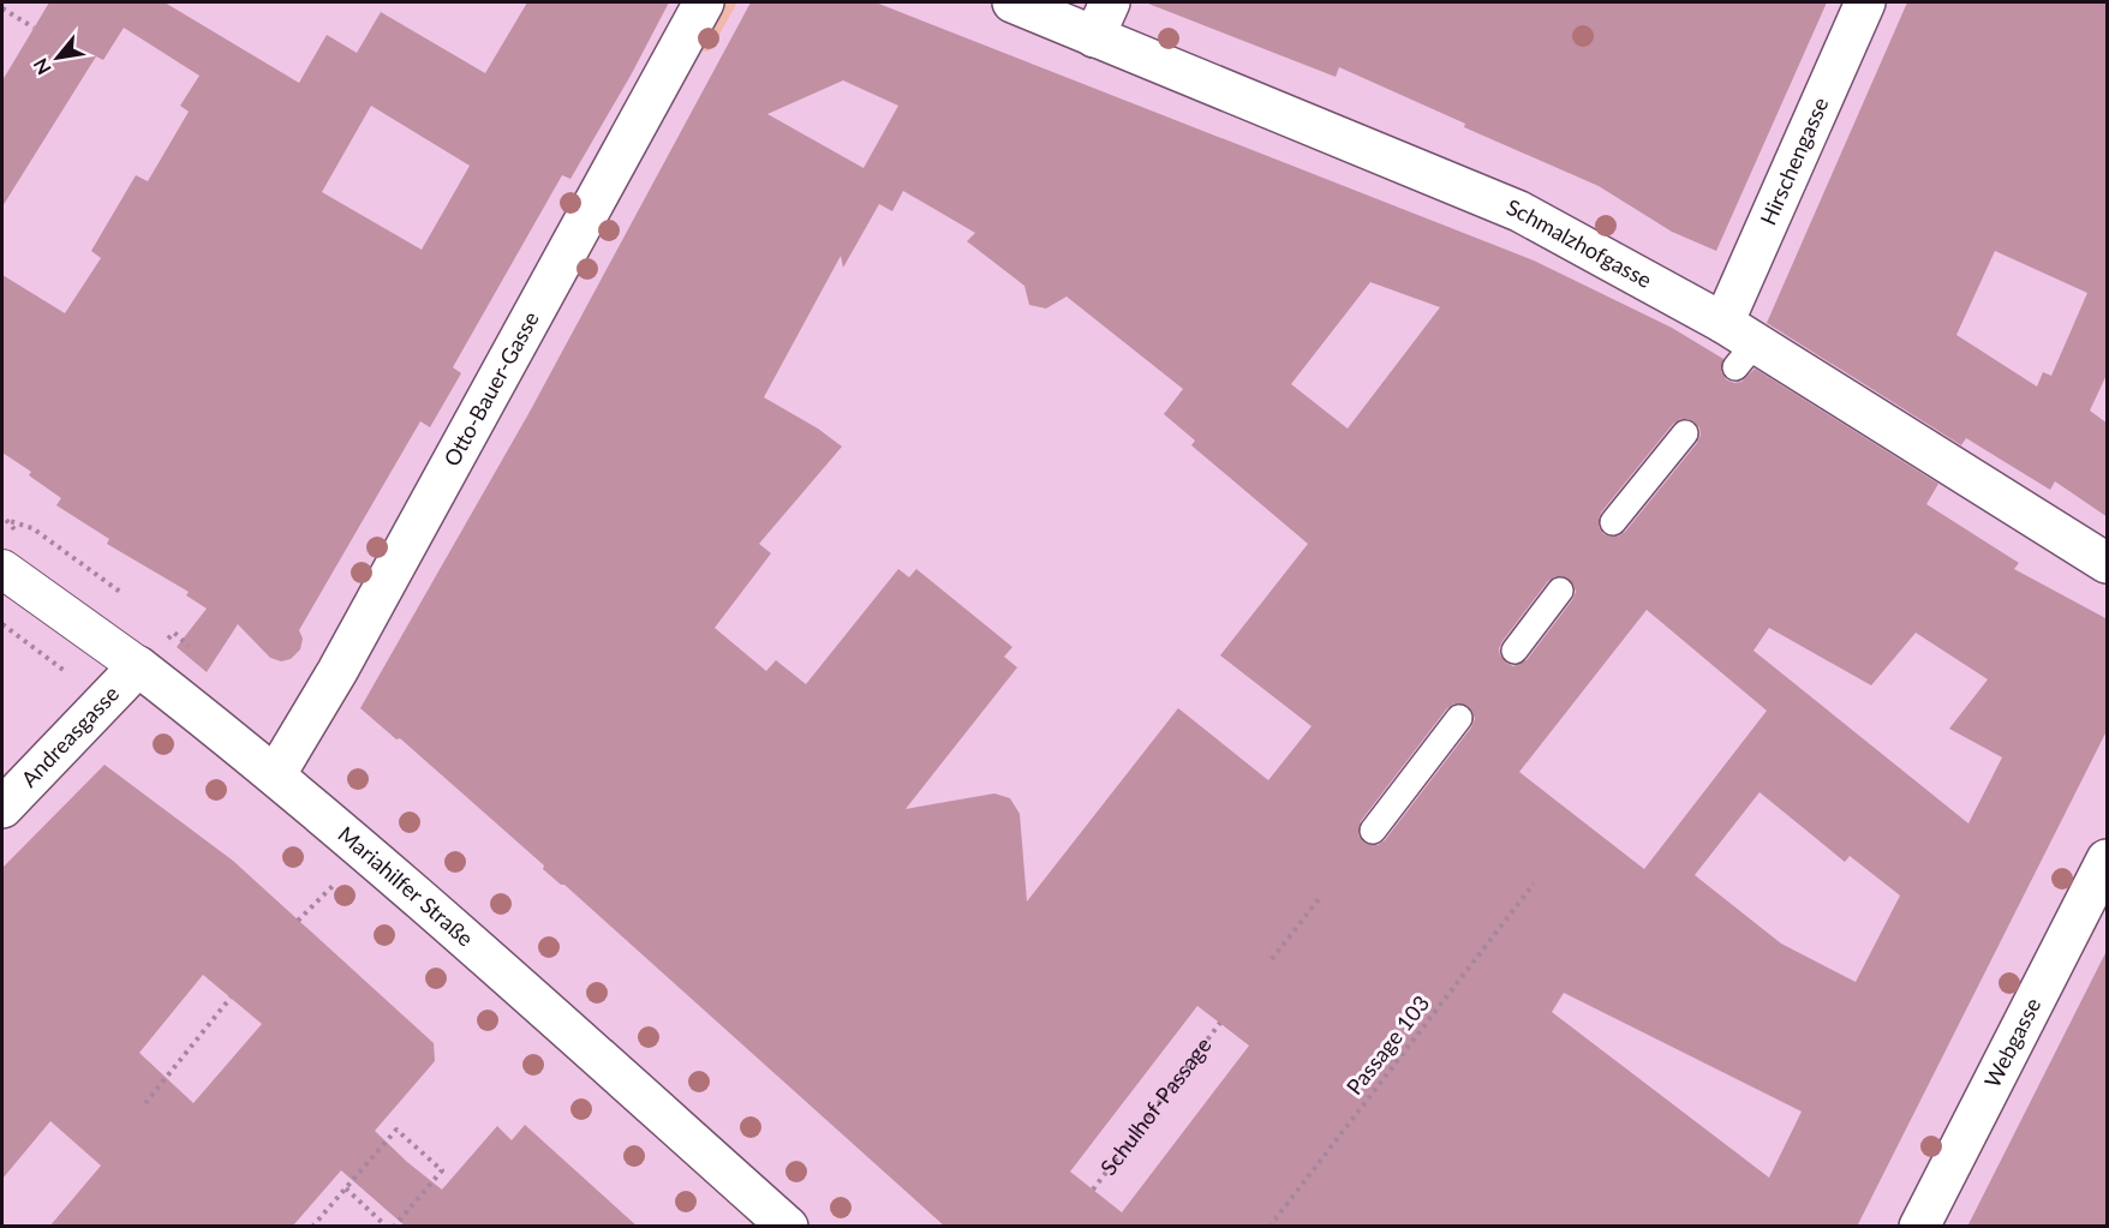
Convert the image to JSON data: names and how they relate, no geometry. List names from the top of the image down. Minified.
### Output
{"streets":{"street":["Hirschengasse","Schmalzhofgasse","Otto-Bauer-Gasse","Andreasgasse","Mariahilfer Straße","Webgasse"],"path":["Passage 103","Schulhof-Passage"]},"crossings":[["Hirschengasse","Schmalzhofgasse"],["Otto-Bauer-Gasse","Mariahilfer Straße"],["Andreasgasse","Mariahilfer Straße"]],"north":"bottom left"}
